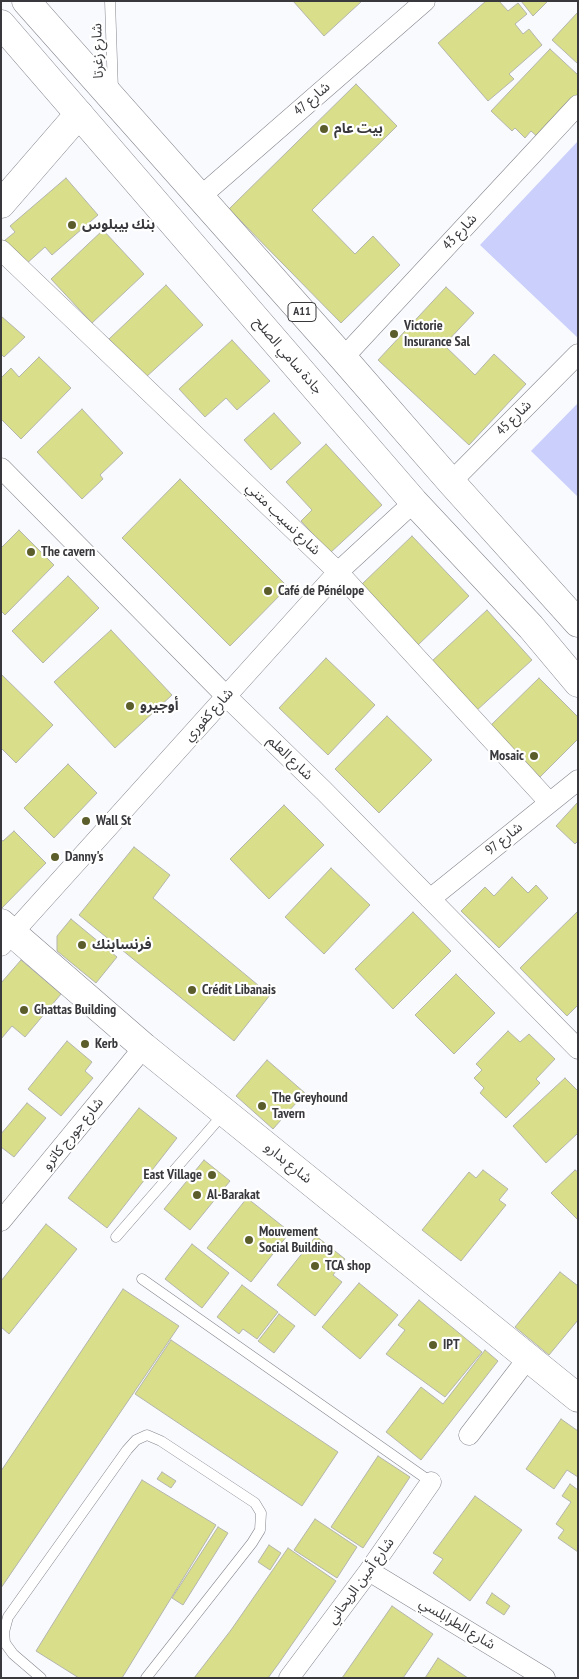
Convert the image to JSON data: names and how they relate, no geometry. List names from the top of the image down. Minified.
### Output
{"streets":{"main road":["A11","جادة سامي الصلح","شارع بدارو"],"street":["شارع 47","شارع 43","شارع 45","شارع نسيب متني","شارع كفوري","شارع العلم","شارع 97","شارع جورج كاترو","شارع أمين الريحاني","شارع الطرابلسي"],"lane":["شارع زغرتا"]},"crossings":[["شارع زغرتا","A11"],["شارع 47","A11"],["شارع 43","A11"],["A11","شارع 45"],["جادة سامي الصلح","شارع كفوري"],["شارع نسيب متني","شارع كفوري"],["شارع نسيب متني","شارع 97"],["شارع كفوري","شارع العلم"],["شارع كفوري","شارع بدارو"],["شارع العلم","شارع 97"],["شارع جورج كاترو","شارع بدارو"],["شارع أمين الريحاني","شارع الطرابلسي"]],"places":["بيت عام","بنك بيبلوس","Victorie Insurance Sal","The cavern","Café de Pénélope","أوجيرو","Mosaic","Wall St","Danny's","فرنسابنك","Crédit Libanais","Ghattas Building","Kerb","The Greyhound Tavern","East Village","Al-Barakat","Mouvement Social Building","TCA shop","IPT"]}
